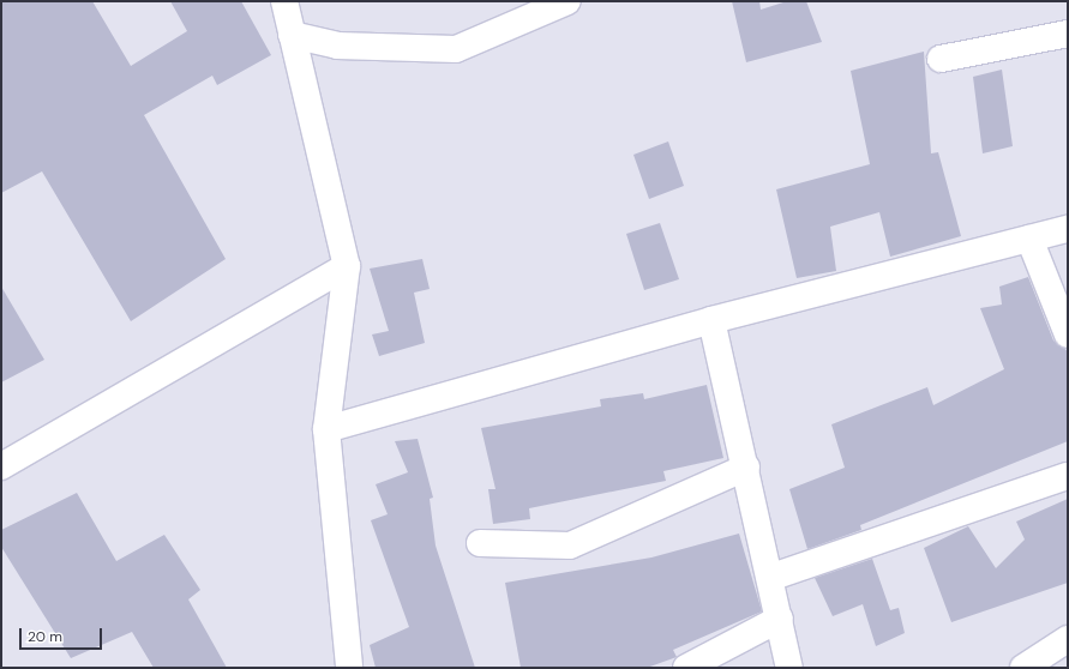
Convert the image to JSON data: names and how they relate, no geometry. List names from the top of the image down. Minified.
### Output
{"scale_bar":"20 m"}
